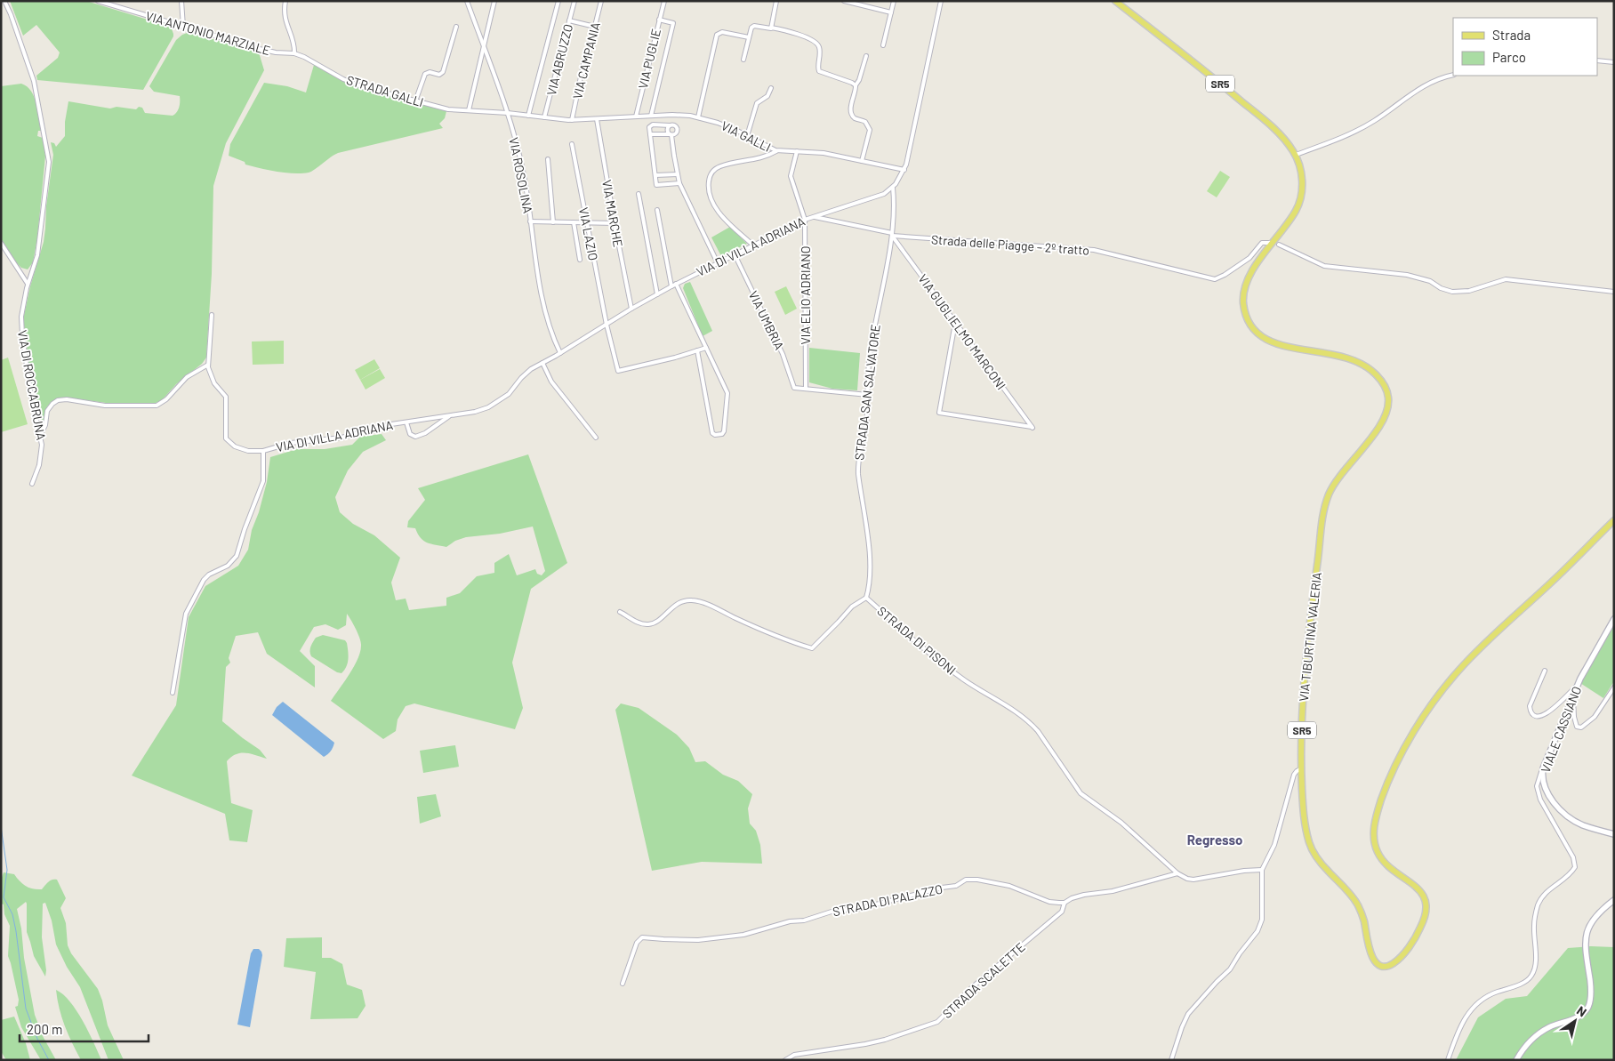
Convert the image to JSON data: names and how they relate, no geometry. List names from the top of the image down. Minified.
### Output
{"streets":{"main road":["SR5","VIA TIBURTINA VALERIA"],"street":["VIA ANTONIO MARZIALE","VIA PUGLIE","VIA ABRUZZO","VIA CAMPANIA","STRADA GALLI","VIA GALLI","VIA ROSOLINA","VIA MARCHE","VIA LAZIO","Strada delle Piagge – 2º tratto","VIA DI VILLA ADRIANA","VIA ELIO ADRIANO","VIA UMBRIA","VIA GUGLIELMO MARCONI","VIA DI ROCCABRUNA","STRADA SAN SALVATORE","STRADA DI PISONI","VIALE CASSIANO","STRADA DI PALAZZO","STRADA SCALETTE"]},"crossings":[["VIA ANTONIO MARZIALE","STRADA GALLI"],["VIA PUGLIE","VIA GALLI"],["VIA ABRUZZO","VIA GALLI"],["VIA CAMPANIA","VIA GALLI"],["STRADA GALLI","VIA GALLI"],["STRADA GALLI","VIA ROSOLINA"],["VIA GALLI","VIA ROSOLINA"],["VIA GALLI","VIA MARCHE"],["VIA GALLI","VIA DI VILLA ADRIANA"],["VIA GALLI","VIA ELIO ADRIANO"],["VIA ROSOLINA","VIA DI VILLA ADRIANA"],["VIA MARCHE","VIA DI VILLA ADRIANA"],["VIA LAZIO","VIA DI VILLA ADRIANA"],["Strada delle Piagge – 2º tratto","VIA GUGLIELMO MARCONI"],["Strada delle Piagge – 2º tratto","STRADA SAN SALVATORE"],["Strada delle Piagge – 2º tratto","VIA TIBURTINA VALERIA"],["VIA DI VILLA ADRIANA","VIA ELIO ADRIANO"],["VIA DI VILLA ADRIANA","VIA UMBRIA"],["VIA DI VILLA ADRIANA","STRADA SAN SALVATORE"],["VIA ELIO ADRIANO","VIA UMBRIA"],["VIA GUGLIELMO MARCONI","STRADA SAN SALVATORE"],["STRADA SAN SALVATORE","STRADA DI PISONI"],["STRADA DI PISONI","STRADA DI PALAZZO"],["STRADA DI PALAZZO","STRADA SCALETTE"]],"districts":["Regresso"],"legend":["Strada","Parco"],"scale_bar":"200 m","north":"top right"}
